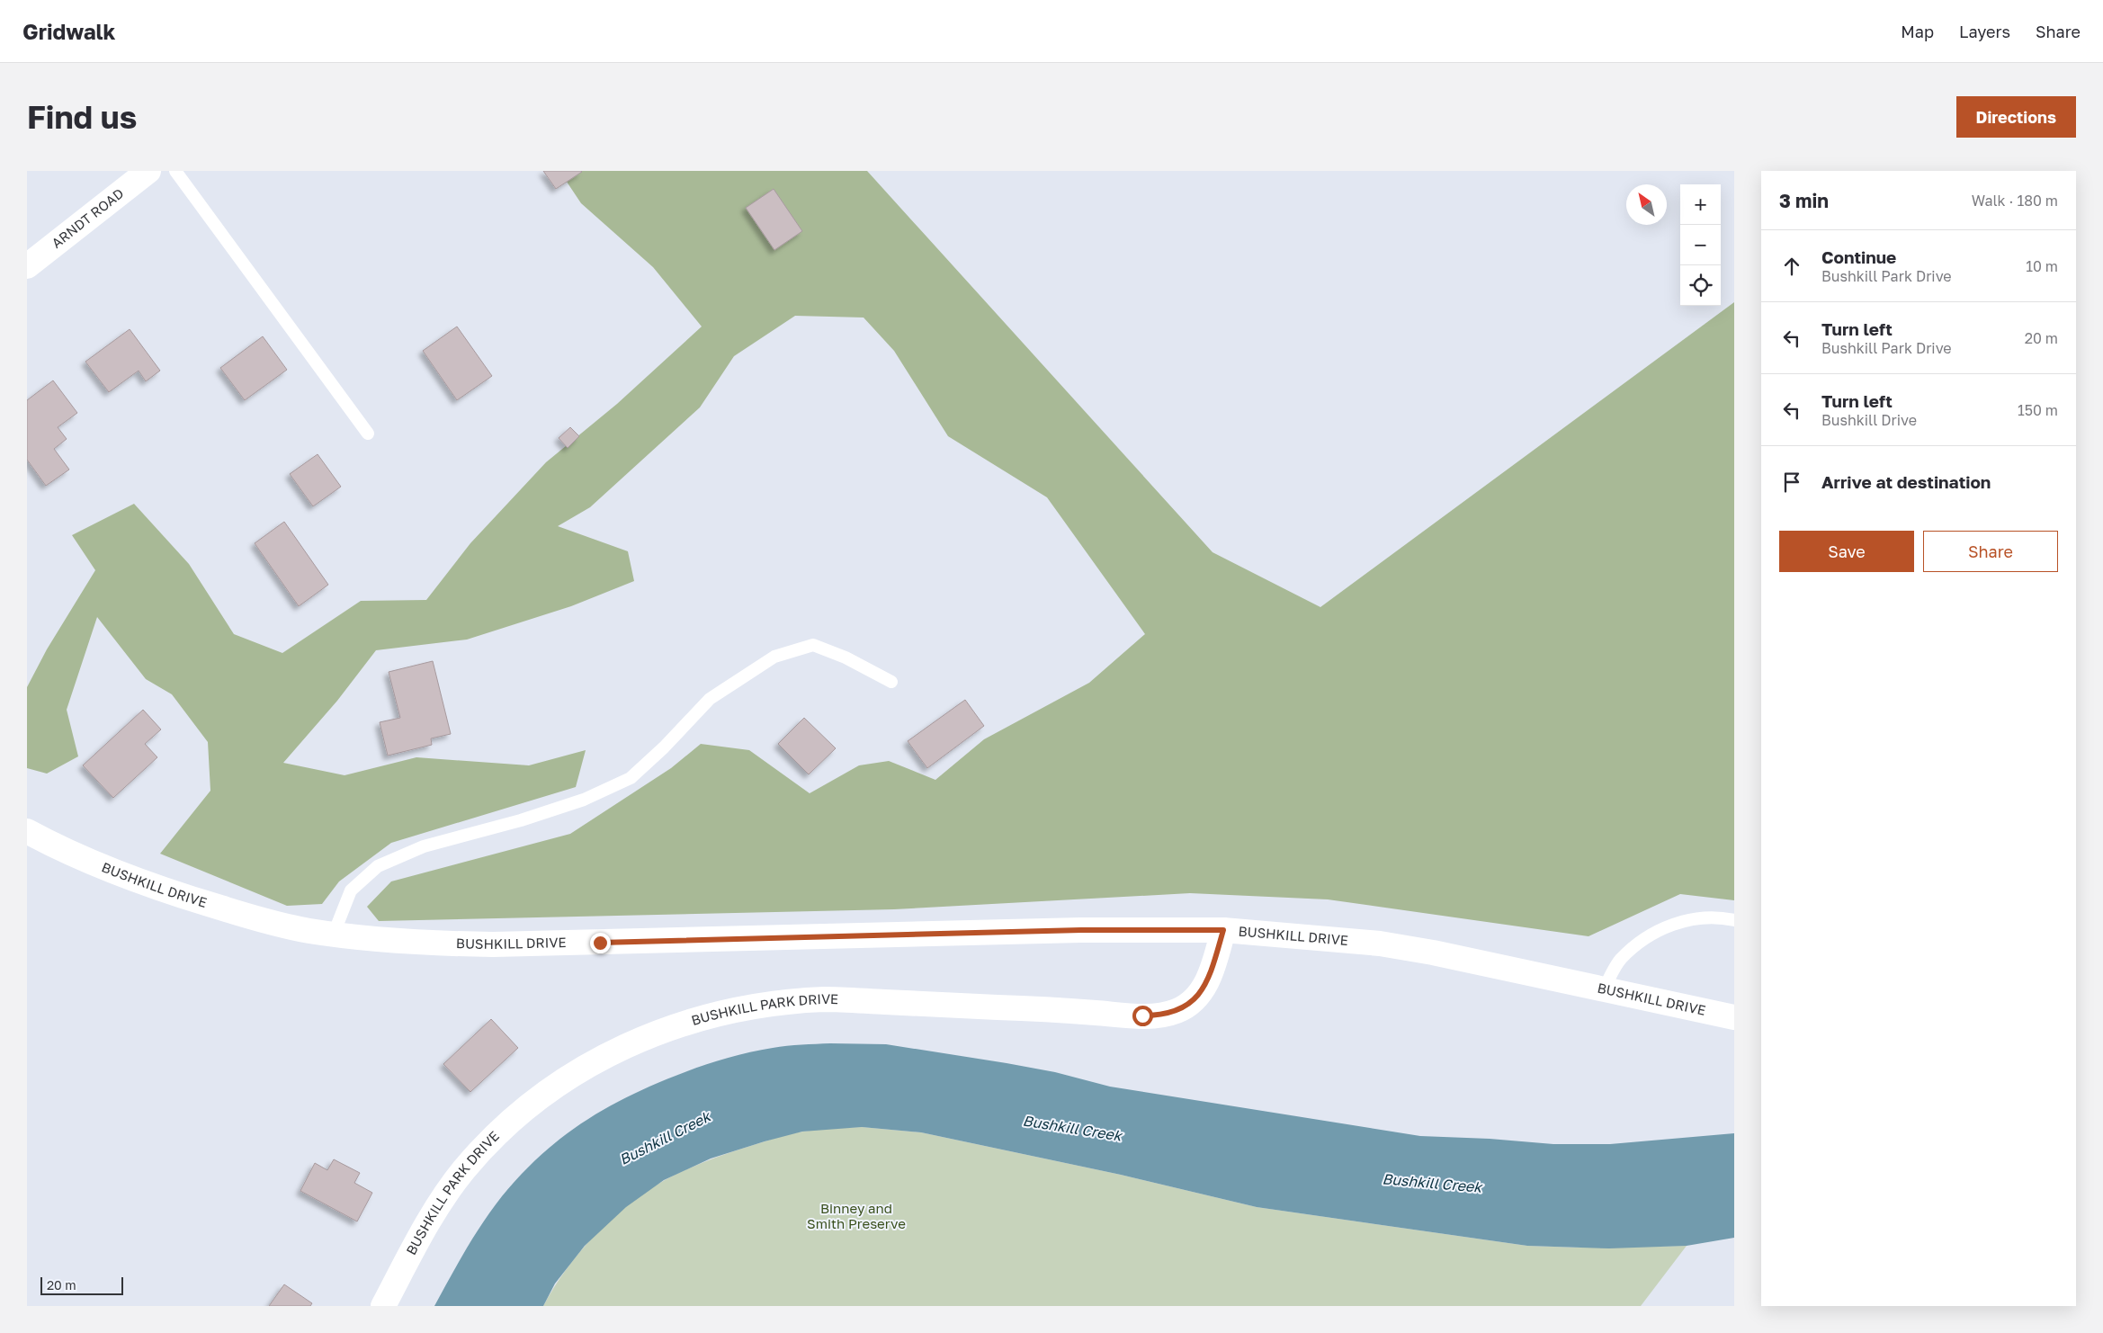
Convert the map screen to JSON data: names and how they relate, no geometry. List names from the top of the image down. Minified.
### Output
{"streets":{"main road":["ARNDT ROAD","BUSHKILL DRIVE","BUSHKILL PARK DRIVE"]},"crossings":[["BUSHKILL DRIVE","BUSHKILL PARK DRIVE"]],"water":["Bushkill Creek"],"parks":["Binney and Smith Preserve"],"scale_bar":"20 m","north":"top left","page":{"header":"Gridwalk","nav":["Map","Layers","Share"],"buttons":["Directions",["Save","Share"]],"title":"Find us","heading":["3 min","Walk · 180 m"],"map_buttons":["+","−"],"list":[["Continue","Bushkill Park Drive","10 m"],["Turn left","Bushkill Park Drive","20 m"],["Turn left","Bushkill Drive","150 m"],"Arrive at destination"],"scale":"20 m"}}
